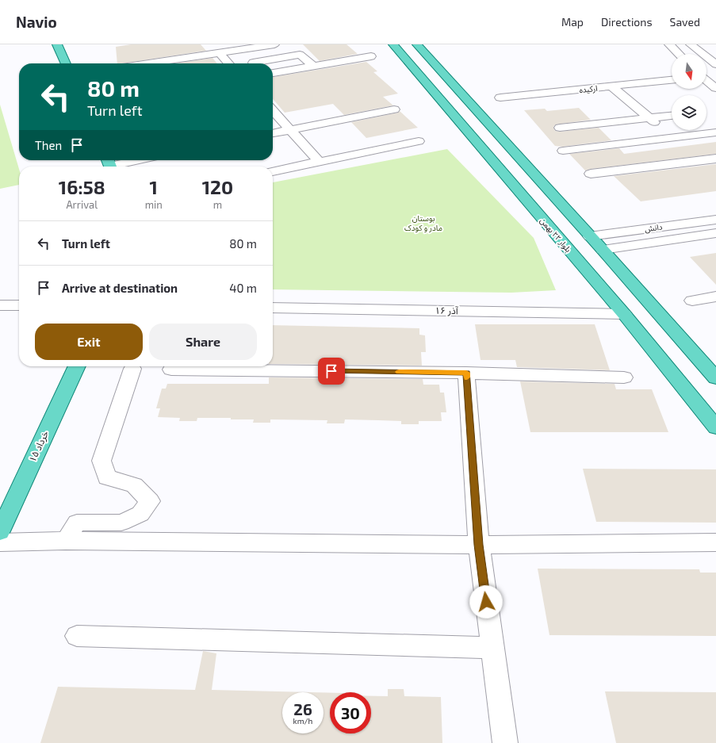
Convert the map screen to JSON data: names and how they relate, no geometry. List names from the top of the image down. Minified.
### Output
{"streets":{"main road":["بلوار ۲۲ بهمن","۱۵ خرداد"],"street":["ارکیده","دانش","۱۶ آذر"]},"crossings":[["بلوار ۲۲ بهمن","۱۶ آذر"]],"parks":["بوستان مادر و کودک"],"north":"bottom","page":{"header":"Navio","nav":["Map","Directions","Saved"],"turn":["80 m","Turn left"],"then":"Then","eta":["16:58","Arrival","1","min","120","m"],"list":[{"name":"Turn left","value":"80 m"},{"name":"Arrive at destination","value":"40 m"}],"buttons":["Exit","Share"],"speed":"26 km/h","limit":"30"}}
